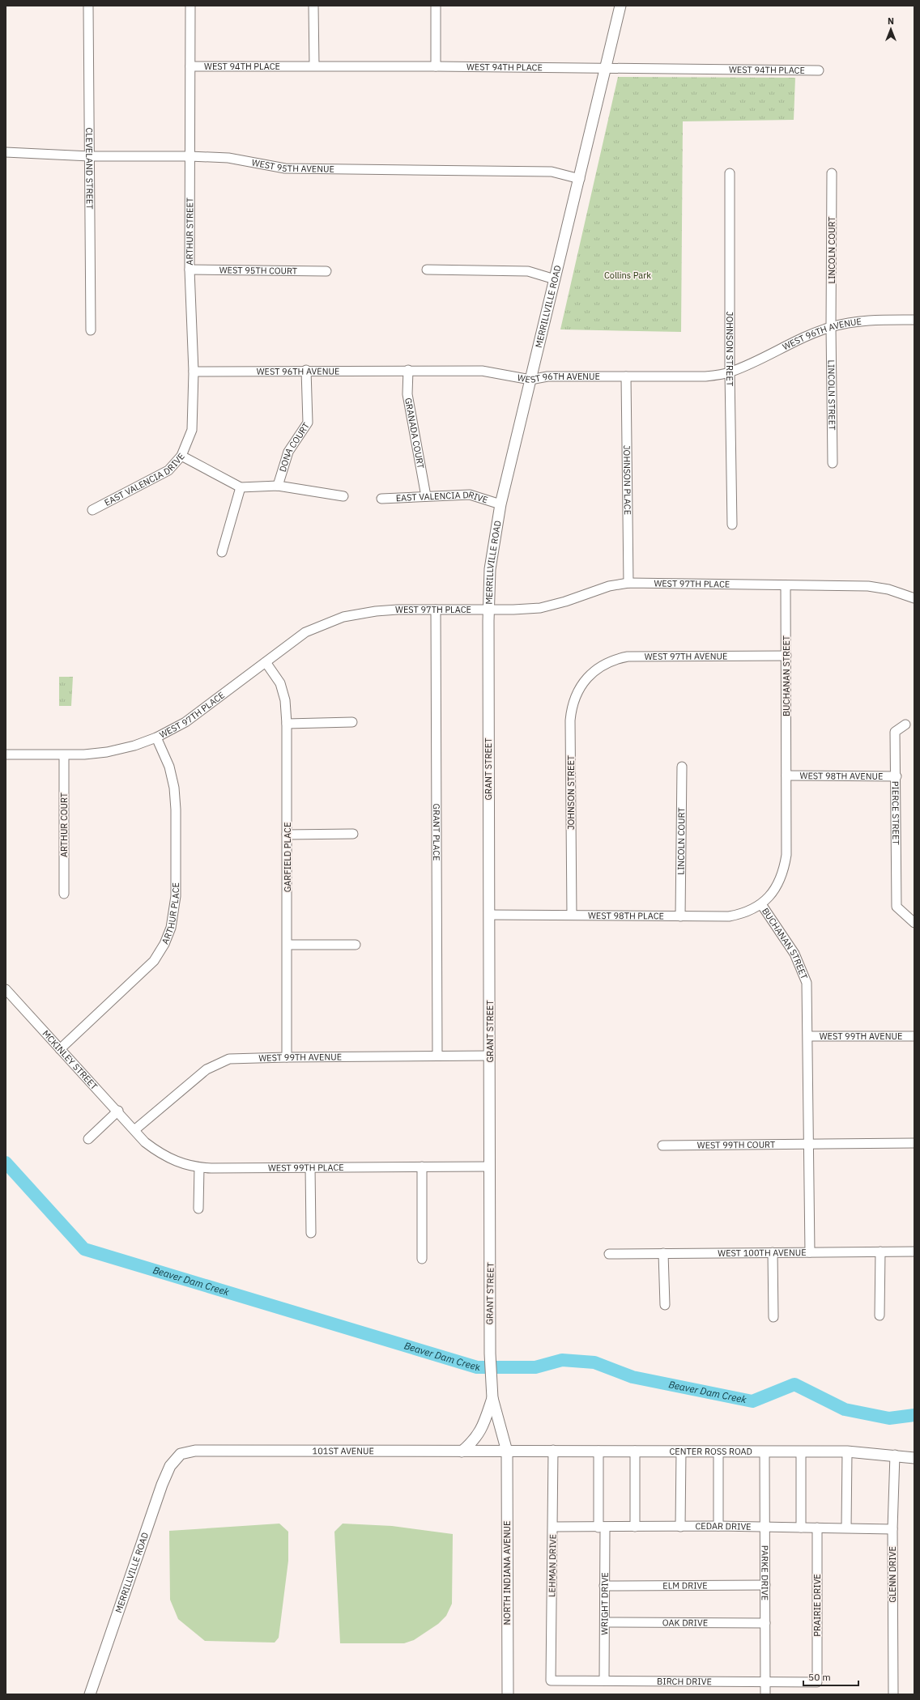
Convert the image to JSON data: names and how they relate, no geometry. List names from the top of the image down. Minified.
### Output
{"streets":{"street":["WEST 94TH PLACE","WEST 95TH AVENUE","CLEVELAND STREET","ARTHUR STREET","LINCOLN COURT","WEST 95TH COURT","MERRILLVILLE ROAD","WEST 96TH AVENUE","JOHNSON STREET","LINCOLN STREET","GRANADA COURT","DONA COURT","JOHNSON PLACE","EAST VALENCIA DRIVE","WEST 97TH PLACE","WEST 97TH AVENUE","BUCHANAN STREET","GRANT STREET","WEST 98TH AVENUE","PIERCE STREET","ARTHUR COURT","GRANT PLACE","GARFIELD PLACE","ARTHUR PLACE","WEST 98TH PLACE","WEST 99TH AVENUE","MCKINLEY STREET","WEST 99TH COURT","WEST 99TH PLACE","WEST 100TH AVENUE","101ST AVENUE","CENTER ROSS ROAD","CEDAR DRIVE","LEHMAN DRIVE","NORTH INDIANA AVENUE","PARKE DRIVE","GLENN DRIVE","ELM DRIVE","WRIGHT DRIVE","PRAIRIE DRIVE","OAK DRIVE","BIRCH DRIVE"]},"crossings":[["WEST 94TH PLACE","ARTHUR STREET"],["WEST 94TH PLACE","MERRILLVILLE ROAD"],["WEST 95TH AVENUE","CLEVELAND STREET"],["WEST 95TH AVENUE","ARTHUR STREET"],["WEST 95TH AVENUE","MERRILLVILLE ROAD"],["ARTHUR STREET","WEST 95TH COURT"],["ARTHUR STREET","WEST 96TH AVENUE"],["ARTHUR STREET","EAST VALENCIA DRIVE"],["LINCOLN COURT","WEST 96TH AVENUE"],["LINCOLN COURT","LINCOLN STREET"],["LINCOLN COURT","WEST 98TH PLACE"],["MERRILLVILLE ROAD","WEST 96TH AVENUE"],["MERRILLVILLE ROAD","EAST VALENCIA DRIVE"],["MERRILLVILLE ROAD","WEST 97TH PLACE"],["MERRILLVILLE ROAD","GRANT STREET"],["MERRILLVILLE ROAD","101ST AVENUE"],["WEST 96TH AVENUE","JOHNSON STREET"],["WEST 96TH AVENUE","LINCOLN STREET"],["WEST 96TH AVENUE","GRANADA COURT"],["WEST 96TH AVENUE","DONA COURT"],["WEST 96TH AVENUE","JOHNSON PLACE"],["JOHNSON STREET","WEST 97TH AVENUE"],["JOHNSON STREET","WEST 98TH PLACE"],["GRANADA COURT","EAST VALENCIA DRIVE"],["JOHNSON PLACE","WEST 97TH PLACE"],["WEST 97TH PLACE","BUCHANAN STREET"],["WEST 97TH PLACE","GRANT STREET"],["WEST 97TH PLACE","ARTHUR COURT"],["WEST 97TH PLACE","GRANT PLACE"],["WEST 97TH PLACE","GARFIELD PLACE"],["WEST 97TH PLACE","ARTHUR PLACE"],["WEST 97TH AVENUE","BUCHANAN STREET"],["BUCHANAN STREET","WEST 98TH AVENUE"],["BUCHANAN STREET","WEST 98TH PLACE"],["BUCHANAN STREET","WEST 99TH AVENUE"],["BUCHANAN STREET","WEST 99TH COURT"],["BUCHANAN STREET","WEST 100TH AVENUE"],["GRANT STREET","WEST 98TH PLACE"],["GRANT STREET","WEST 99TH AVENUE"],["GRANT STREET","WEST 99TH PLACE"],["GRANT STREET","101ST AVENUE"],["GRANT STREET","CENTER ROSS ROAD"],["GRANT STREET","NORTH INDIANA AVENUE"],["WEST 98TH AVENUE","PIERCE STREET"],["GRANT PLACE","WEST 99TH AVENUE"],["GARFIELD PLACE","WEST 99TH AVENUE"],["ARTHUR PLACE","MCKINLEY STREET"],["WEST 99TH AVENUE","MCKINLEY STREET"],["WEST 99TH AVENUE","WEST 99TH PLACE"],["MCKINLEY STREET","WEST 99TH PLACE"],["101ST AVENUE","CENTER ROSS ROAD"],["101ST AVENUE","NORTH INDIANA AVENUE"],["CENTER ROSS ROAD","LEHMAN DRIVE"],["CENTER ROSS ROAD","NORTH INDIANA AVENUE"],["CENTER ROSS ROAD","PARKE DRIVE"],["CENTER ROSS ROAD","GLENN DRIVE"],["CENTER ROSS ROAD","WRIGHT DRIVE"],["CEDAR DRIVE","LEHMAN DRIVE"],["CEDAR DRIVE","PARKE DRIVE"],["CEDAR DRIVE","GLENN DRIVE"],["CEDAR DRIVE","WRIGHT DRIVE"],["CEDAR DRIVE","PRAIRIE DRIVE"],["LEHMAN DRIVE","BIRCH DRIVE"],["PARKE DRIVE","ELM DRIVE"],["PARKE DRIVE","OAK DRIVE"],["PARKE DRIVE","BIRCH DRIVE"],["ELM DRIVE","WRIGHT DRIVE"],["WRIGHT DRIVE","OAK DRIVE"],["WRIGHT DRIVE","BIRCH DRIVE"],["PRAIRIE DRIVE","BIRCH DRIVE"]],"water":["Beaver Dam Creek"],"parks":["Collins Park"],"scale_bar":"50 m","north":"top"}
